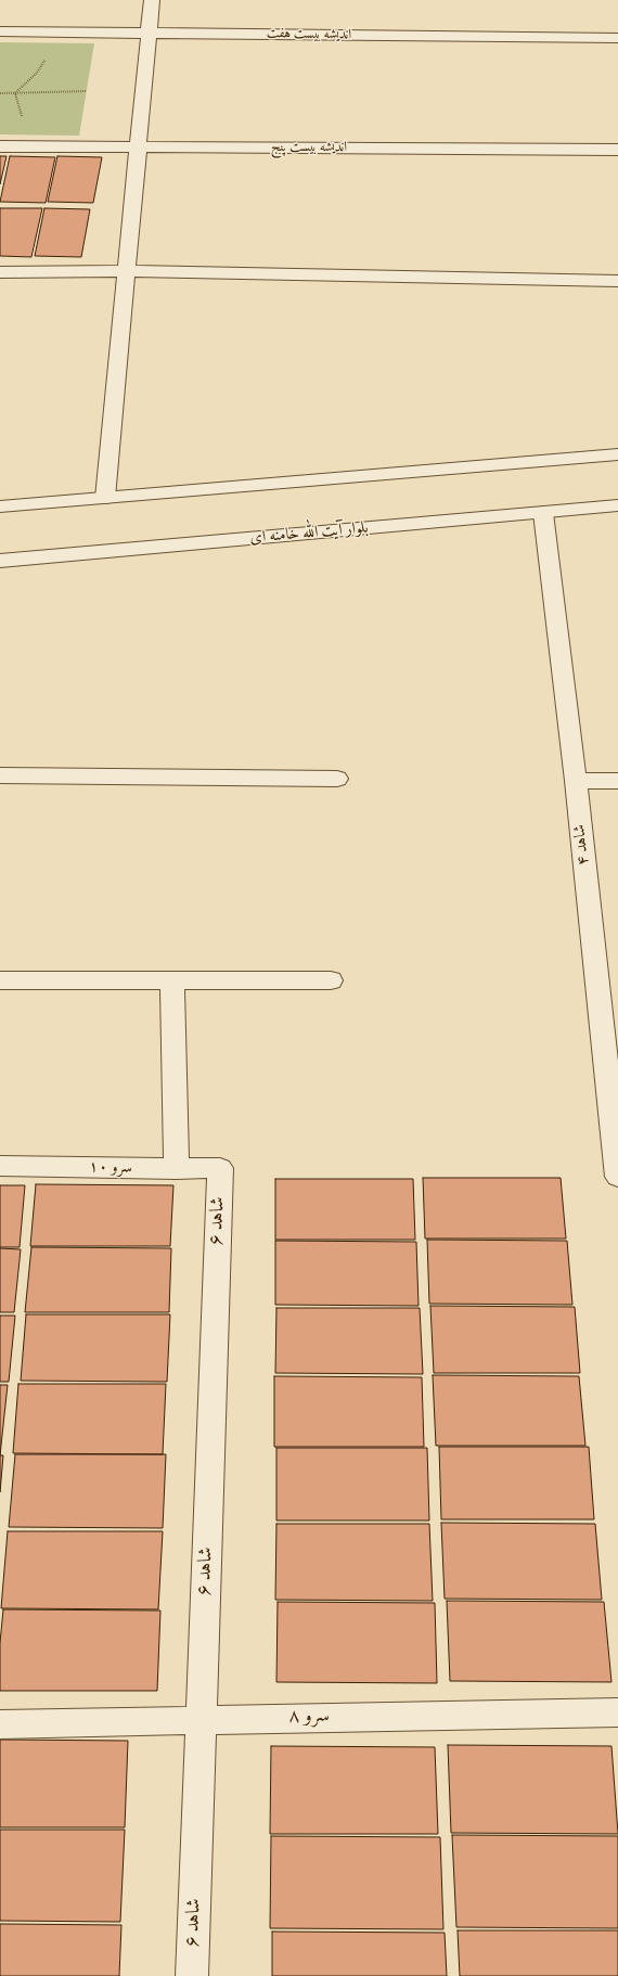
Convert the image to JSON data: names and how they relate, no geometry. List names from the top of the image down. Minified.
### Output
{"streets":{"street":["اندیشه بیست هفت","اندیشه بیست پنج","بلوار آیت الله خامنه ای","شاهد ۴","سرو ۱۰","شاهد ۶","سرو ۸"]},"crossings":[["بلوار آیت الله خامنه ای","شاهد ۴"],["سرو ۱۰","شاهد ۶"],["شاهد ۶","سرو ۸"]]}
